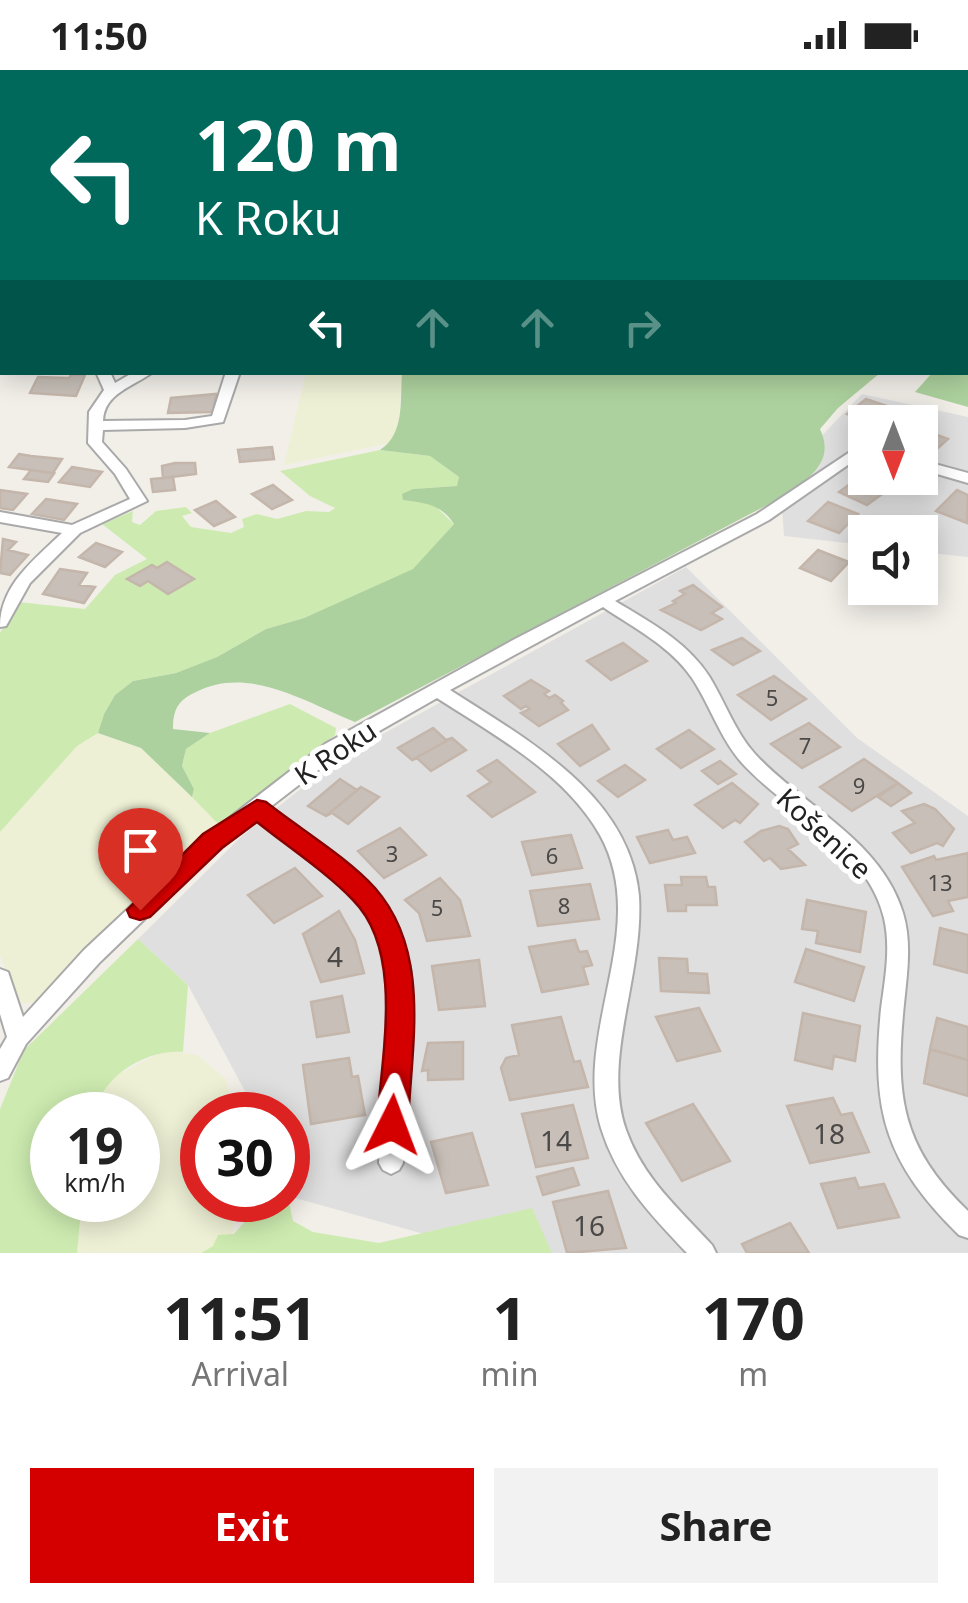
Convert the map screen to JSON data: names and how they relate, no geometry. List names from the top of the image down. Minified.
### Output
{"streets":{"street":["K Roku","Košenice"]},"crossings":[["K Roku","Košenice"]],"house_numbers":["5","7","9","3","6","13","8","5","4","18","14","16"],"north":"bottom","page":{"status":"11:50","turn":["120 m","K Roku"],"speed":"19 km/h","limit":"30","eta":["11:51","Arrival","1","min","170","m"],"buttons":["Exit","Share"]}}
